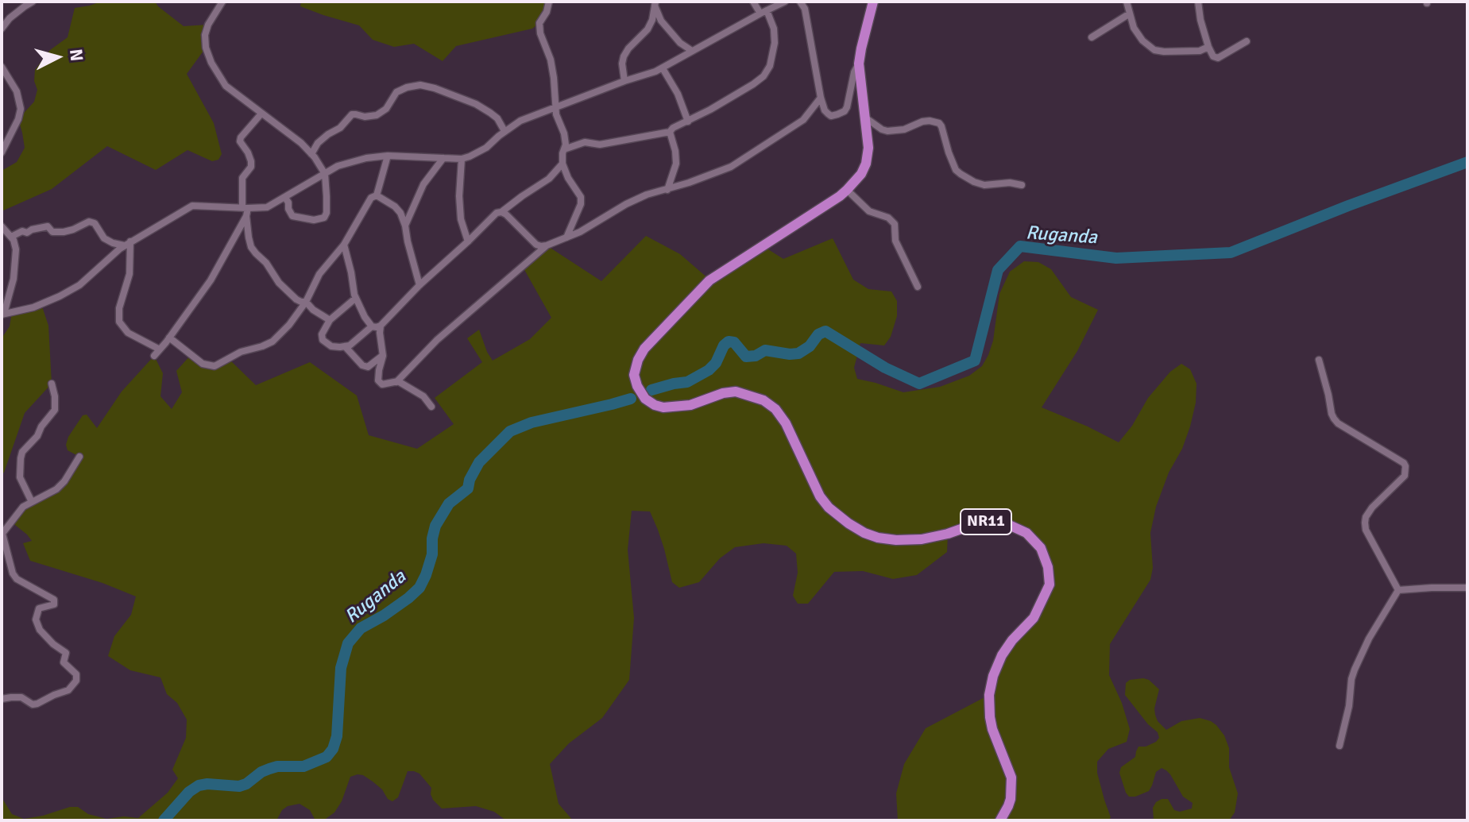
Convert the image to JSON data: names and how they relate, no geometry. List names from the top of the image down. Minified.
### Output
{"streets":{"highway":["NR11"]},"water":["Ruganda"],"north":"right"}
